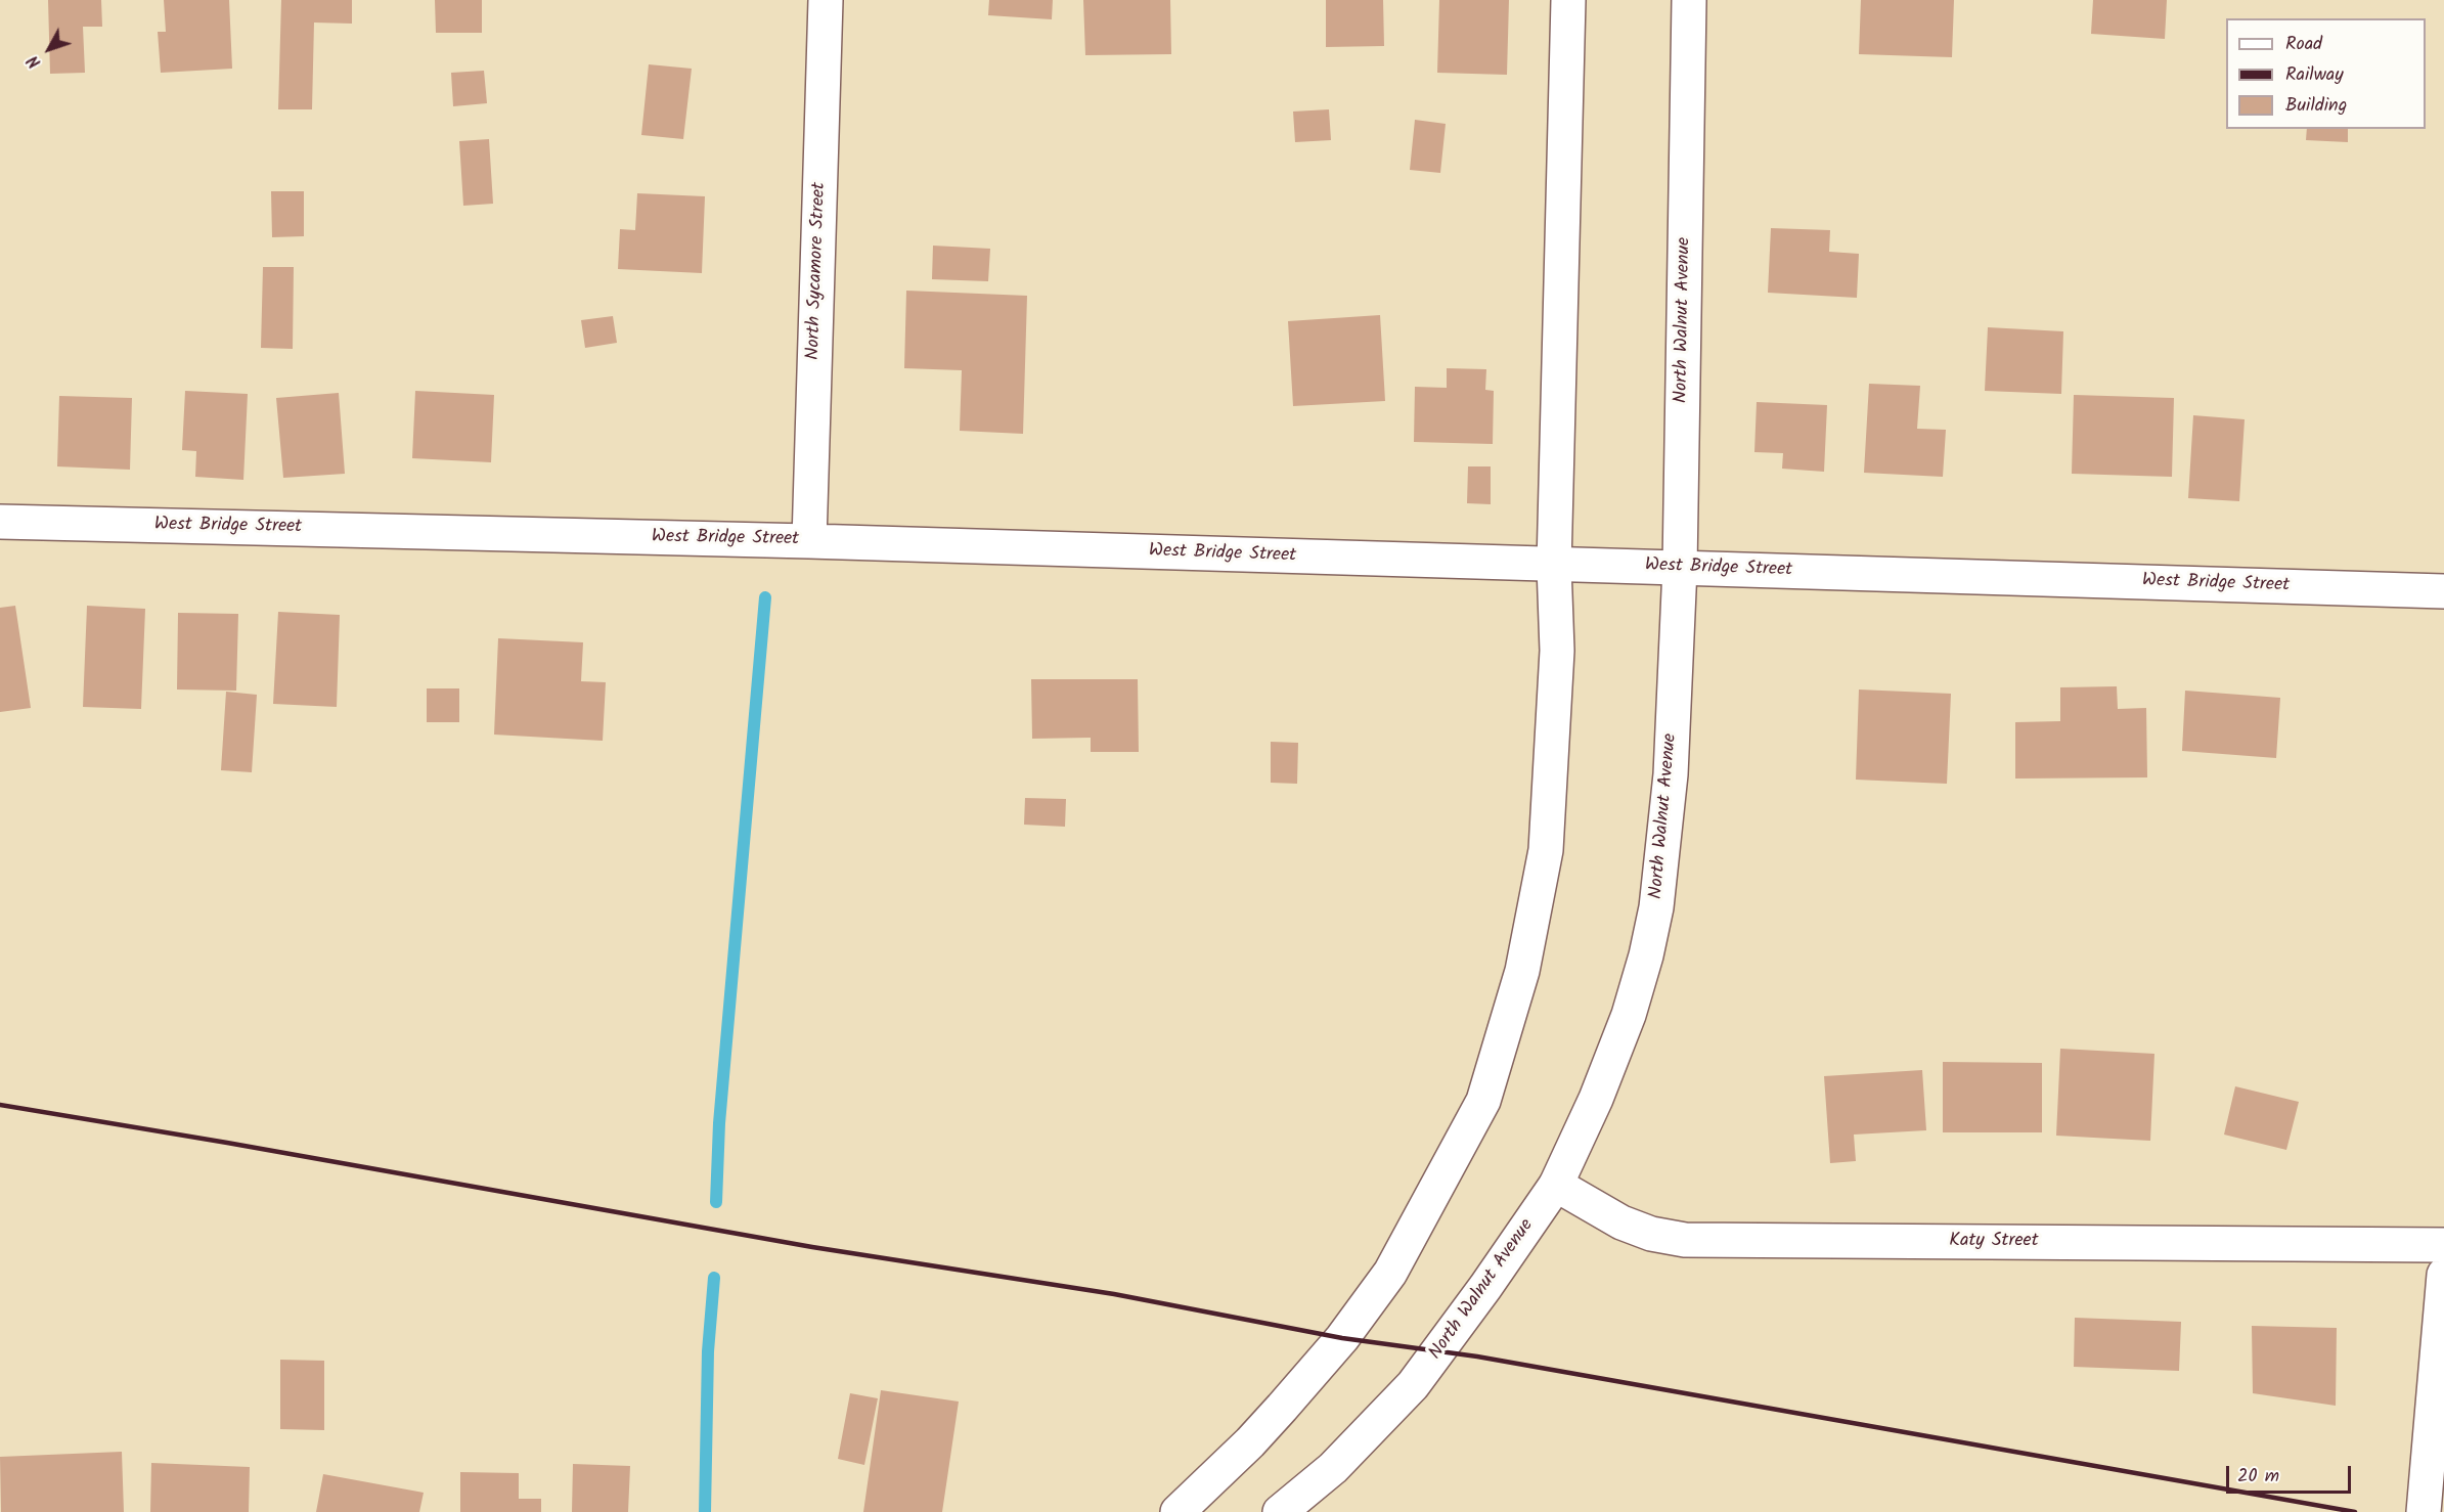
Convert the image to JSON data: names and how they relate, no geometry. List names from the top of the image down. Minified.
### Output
{"streets":{"street":["North Sycamore Street","North Walnut Avenue","West Bridge Street","Katy Street"]},"crossings":[["North Sycamore Street","West Bridge Street"],["North Walnut Avenue","West Bridge Street"],["North Walnut Avenue","Katy Street"]],"legend":["Road","Railway","Building"],"scale_bar":"20 m","north":"bottom left"}
